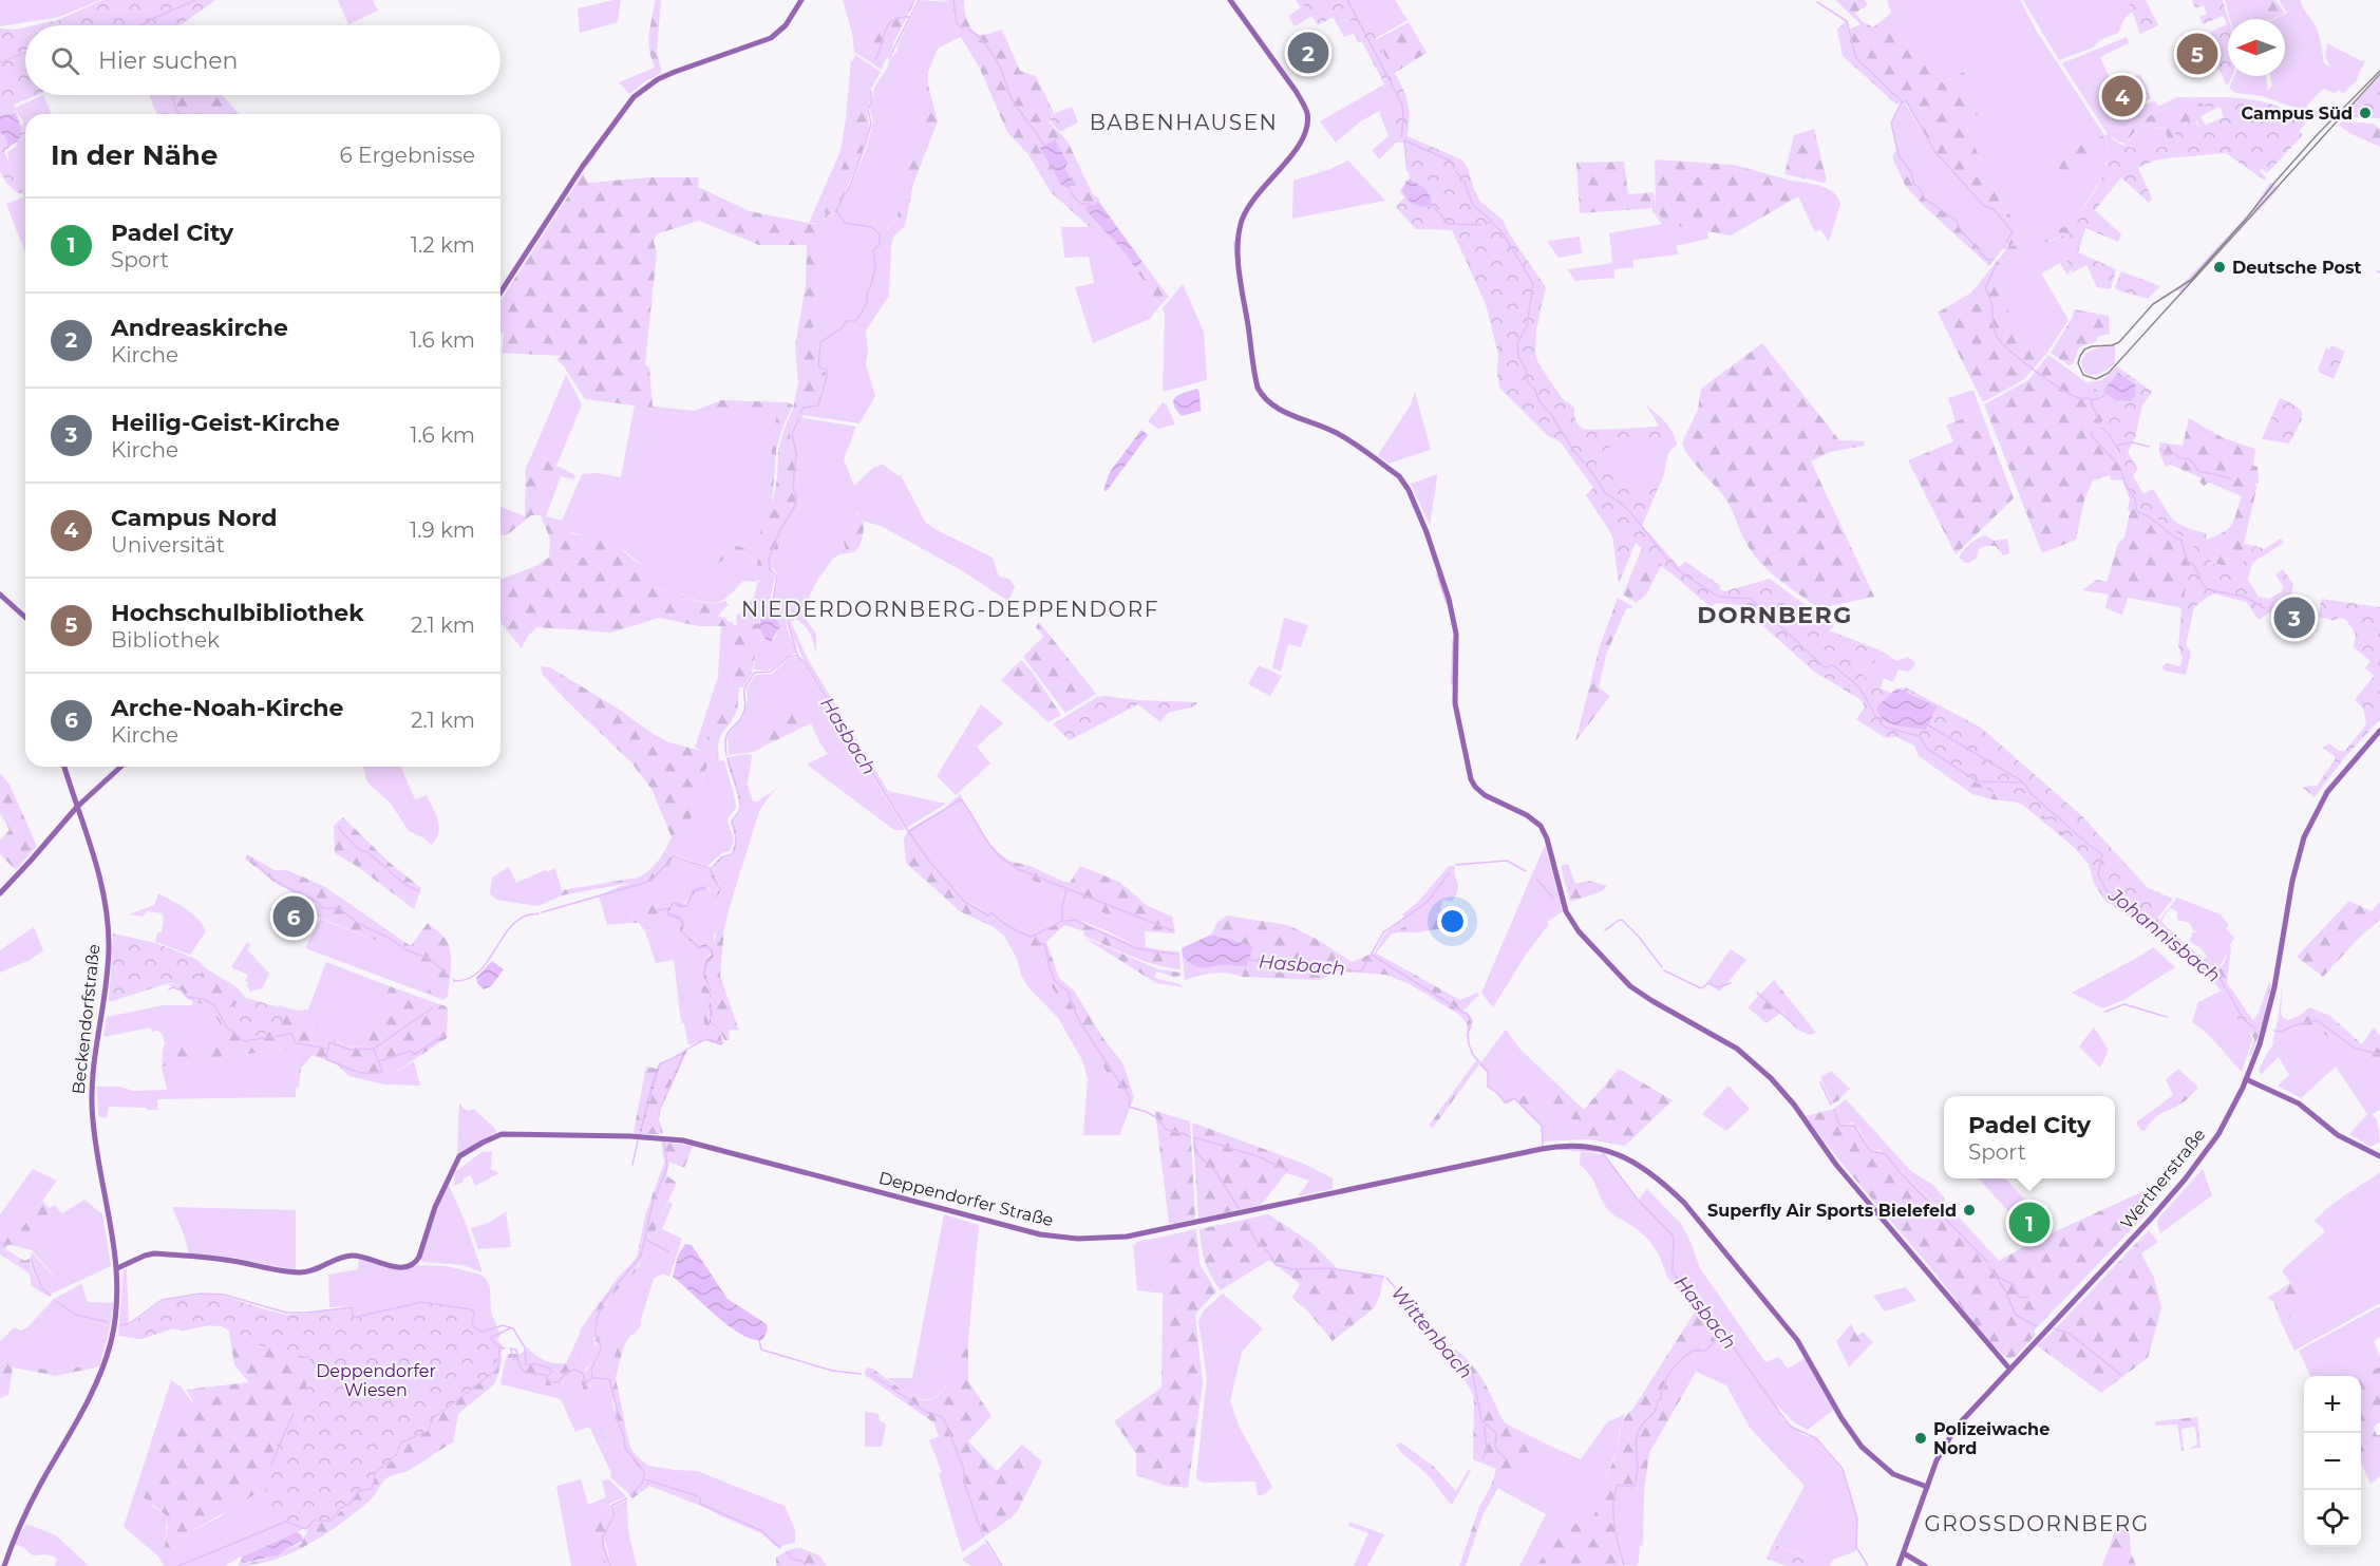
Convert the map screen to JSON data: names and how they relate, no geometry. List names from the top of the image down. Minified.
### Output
{"streets":{"main road":["Beckendorfstraße","Wertherstraße","Deppendorfer Straße"]},"crossings":[["Beckendorfstraße","Deppendorfer Straße"],["Wertherstraße","Deppendorfer Straße"]],"districts":["BABENHAUSEN","NIEDERDORNBERG-DEPPENDORF","DORNBERG","GROSSDORNBERG"],"water":["Hasbach","Johannisbach","Wittenbach"],"parks":["Deppendorfer Wiesen"],"places":["Campus Süd","Deutsche Post","Superfly Air Sports Bielefeld","Polizeiwache Nord"],"north":"left","page":{"search":"Hier suchen","pins":["2","5","4","3","6","1"],"heading":["In der Nähe","6 Ergebnisse"],"list":[{"mark":"1","name":"Padel City","note":"Sport","value":"1.2 km"},{"mark":"2","name":"Andreaskirche","note":"Kirche","value":"1.6 km"},{"mark":"3","name":"Heilig-Geist-Kirche","note":"Kirche","value":"1.6 km"},{"mark":"4","name":"Campus Nord","note":"Universität","value":"1.9 km"},{"mark":"5","name":"Hochschulbibliothek","note":"Bibliothek","value":"2.1 km"},{"mark":"6","name":"Arche-Noah-Kirche","note":"Kirche","value":"2.1 km"}],"popup":["Padel City","Sport"],"map_buttons":["+","−"]}}
